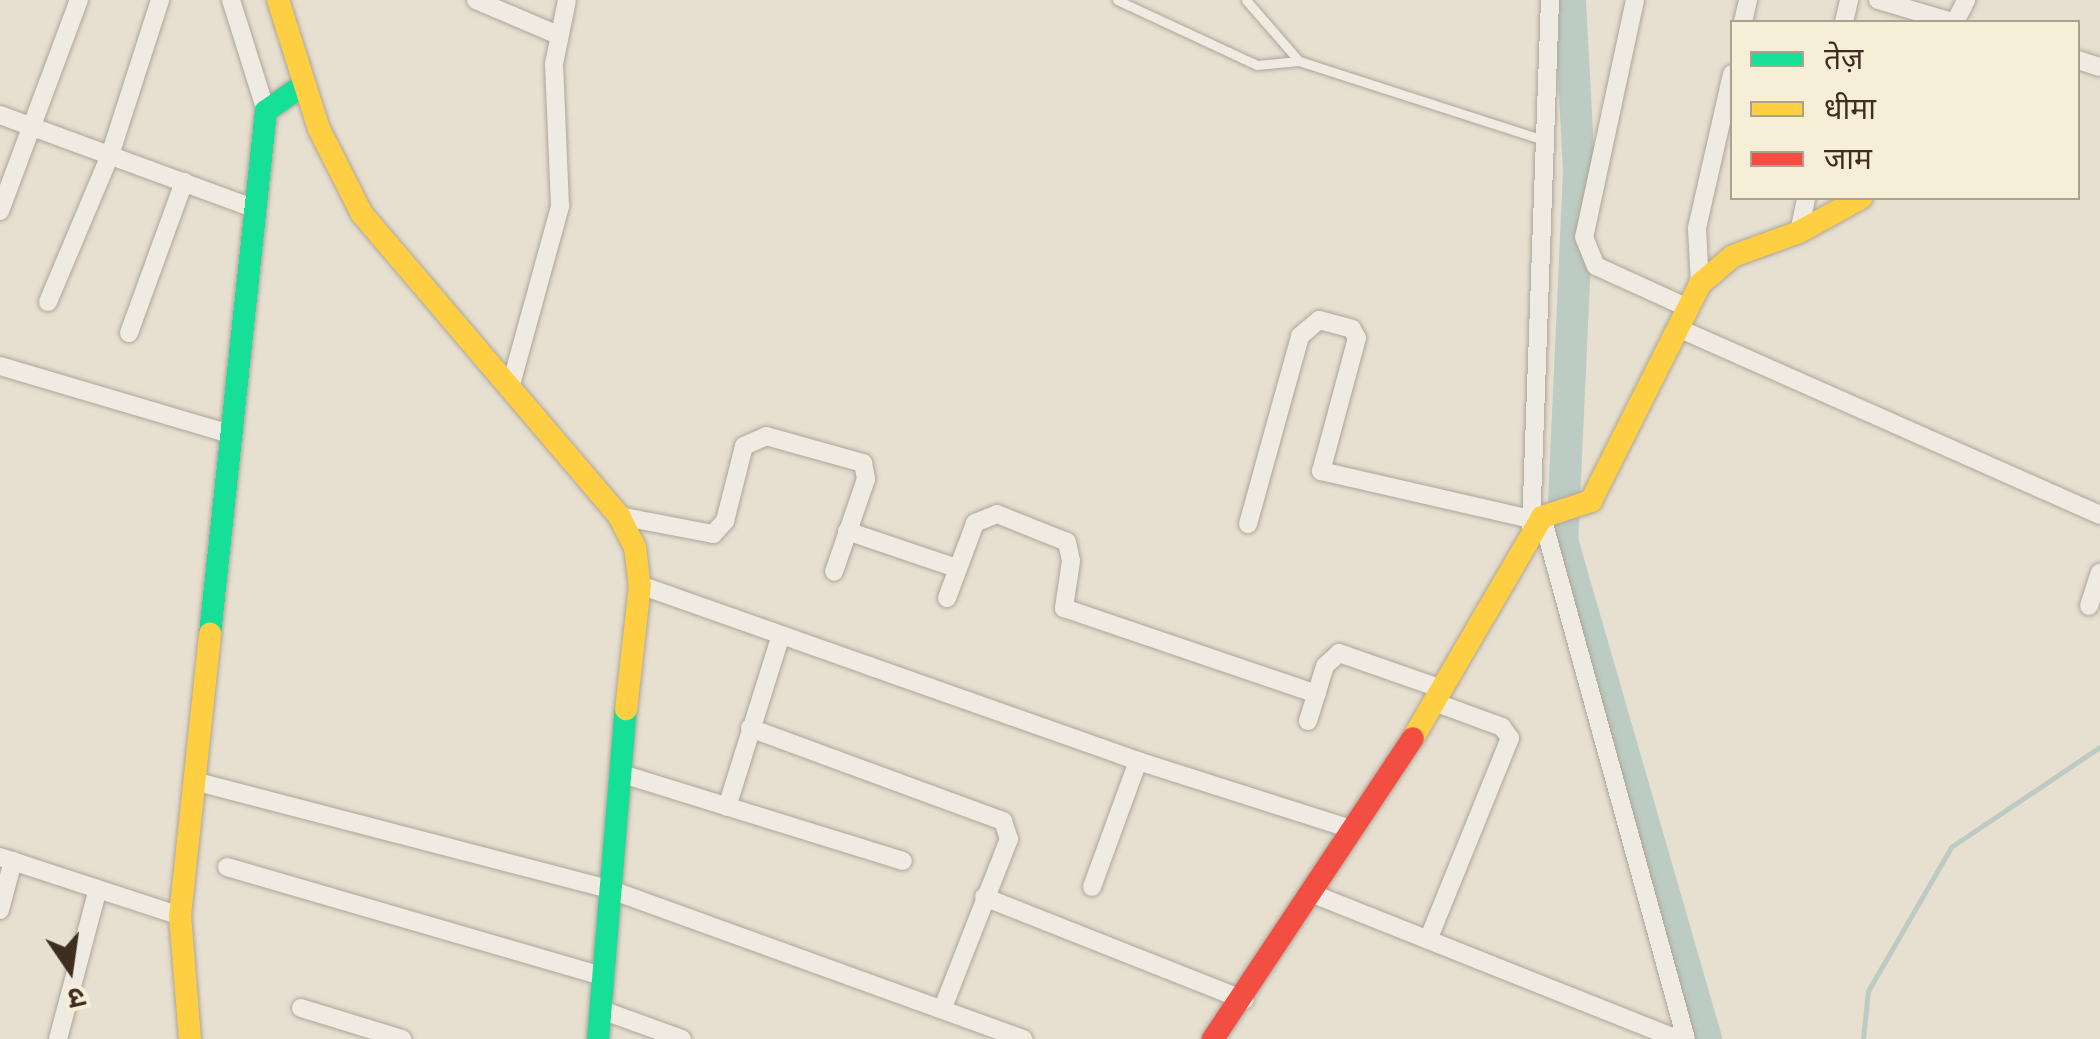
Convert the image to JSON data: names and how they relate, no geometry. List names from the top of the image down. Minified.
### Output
{"legend":["तेज़","धीमा","जाम"],"north":"bottom"}
